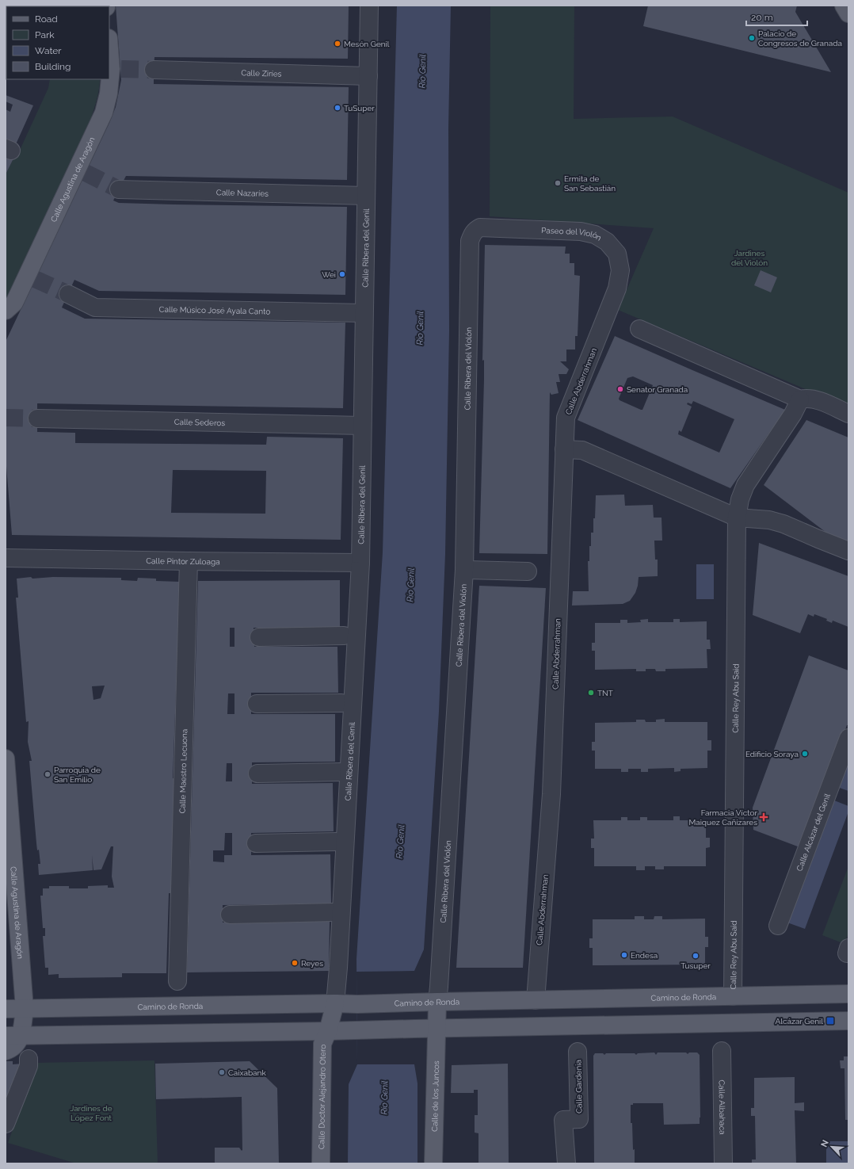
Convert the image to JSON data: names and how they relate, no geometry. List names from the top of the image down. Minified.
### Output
{"streets":{"main road":["Calle Agustina de Aragón","Camino de Ronda","Calle de los Juncos","Calle Doctor Alejandro Otero"],"street":["Calle Ziríes","Calle Nazaríes","Paseo del Violón","Calle Ribera del Genil","Calle Músico José Ayala Canto","Calle Ribera del Violón","Calle Abderrahman","Calle Sederos","Calle Pintor Zuloaga","Calle Rey Abu Said","Calle Maestro Lecuona","Calle Alcázar del Genil","Calle Gardenia","Calle Albahaca"]},"crossings":[["Calle Ziríes","Calle Ribera del Genil"],["Calle Agustina de Aragón","Camino de Ronda"],["Calle Nazaríes","Calle Ribera del Genil"],["Paseo del Violón","Calle Ribera del Violón"],["Paseo del Violón","Calle Abderrahman"],["Calle Ribera del Genil","Calle Músico José Ayala Canto"],["Calle Ribera del Genil","Calle Sederos"],["Calle Ribera del Genil","Calle Pintor Zuloaga"],["Calle Ribera del Genil","Camino de Ronda"],["Calle Ribera del Genil","Calle Doctor Alejandro Otero"],["Calle Ribera del Violón","Camino de Ronda"],["Calle Ribera del Violón","Calle de los Juncos"],["Calle Abderrahman","Camino de Ronda"],["Calle Pintor Zuloaga","Calle Maestro Lecuona"],["Calle Rey Abu Said","Camino de Ronda"],["Camino de Ronda","Calle de los Juncos"],["Camino de Ronda","Calle Doctor Alejandro Otero"]],"water":["Río Genil"],"parks":["Jardines del Violón","Jardines de López Font"],"places":{"other":["Palacio de Congresos de Granada","Mesón Genil","TuSuper","Ermita de San Sebastián","Wei","Senator Granada","TNT","Edificio Soraya","Parroquia de San Emilio","Endesa","Tusuper","Reyes","Caixabank"],"health":["Farmacia Víctor Maiquez Cañizares"],"transit":["Alcázar Genil"]},"legend":["Road","Park","Water","Building"],"scale_bar":"20 m","north":"top left"}
